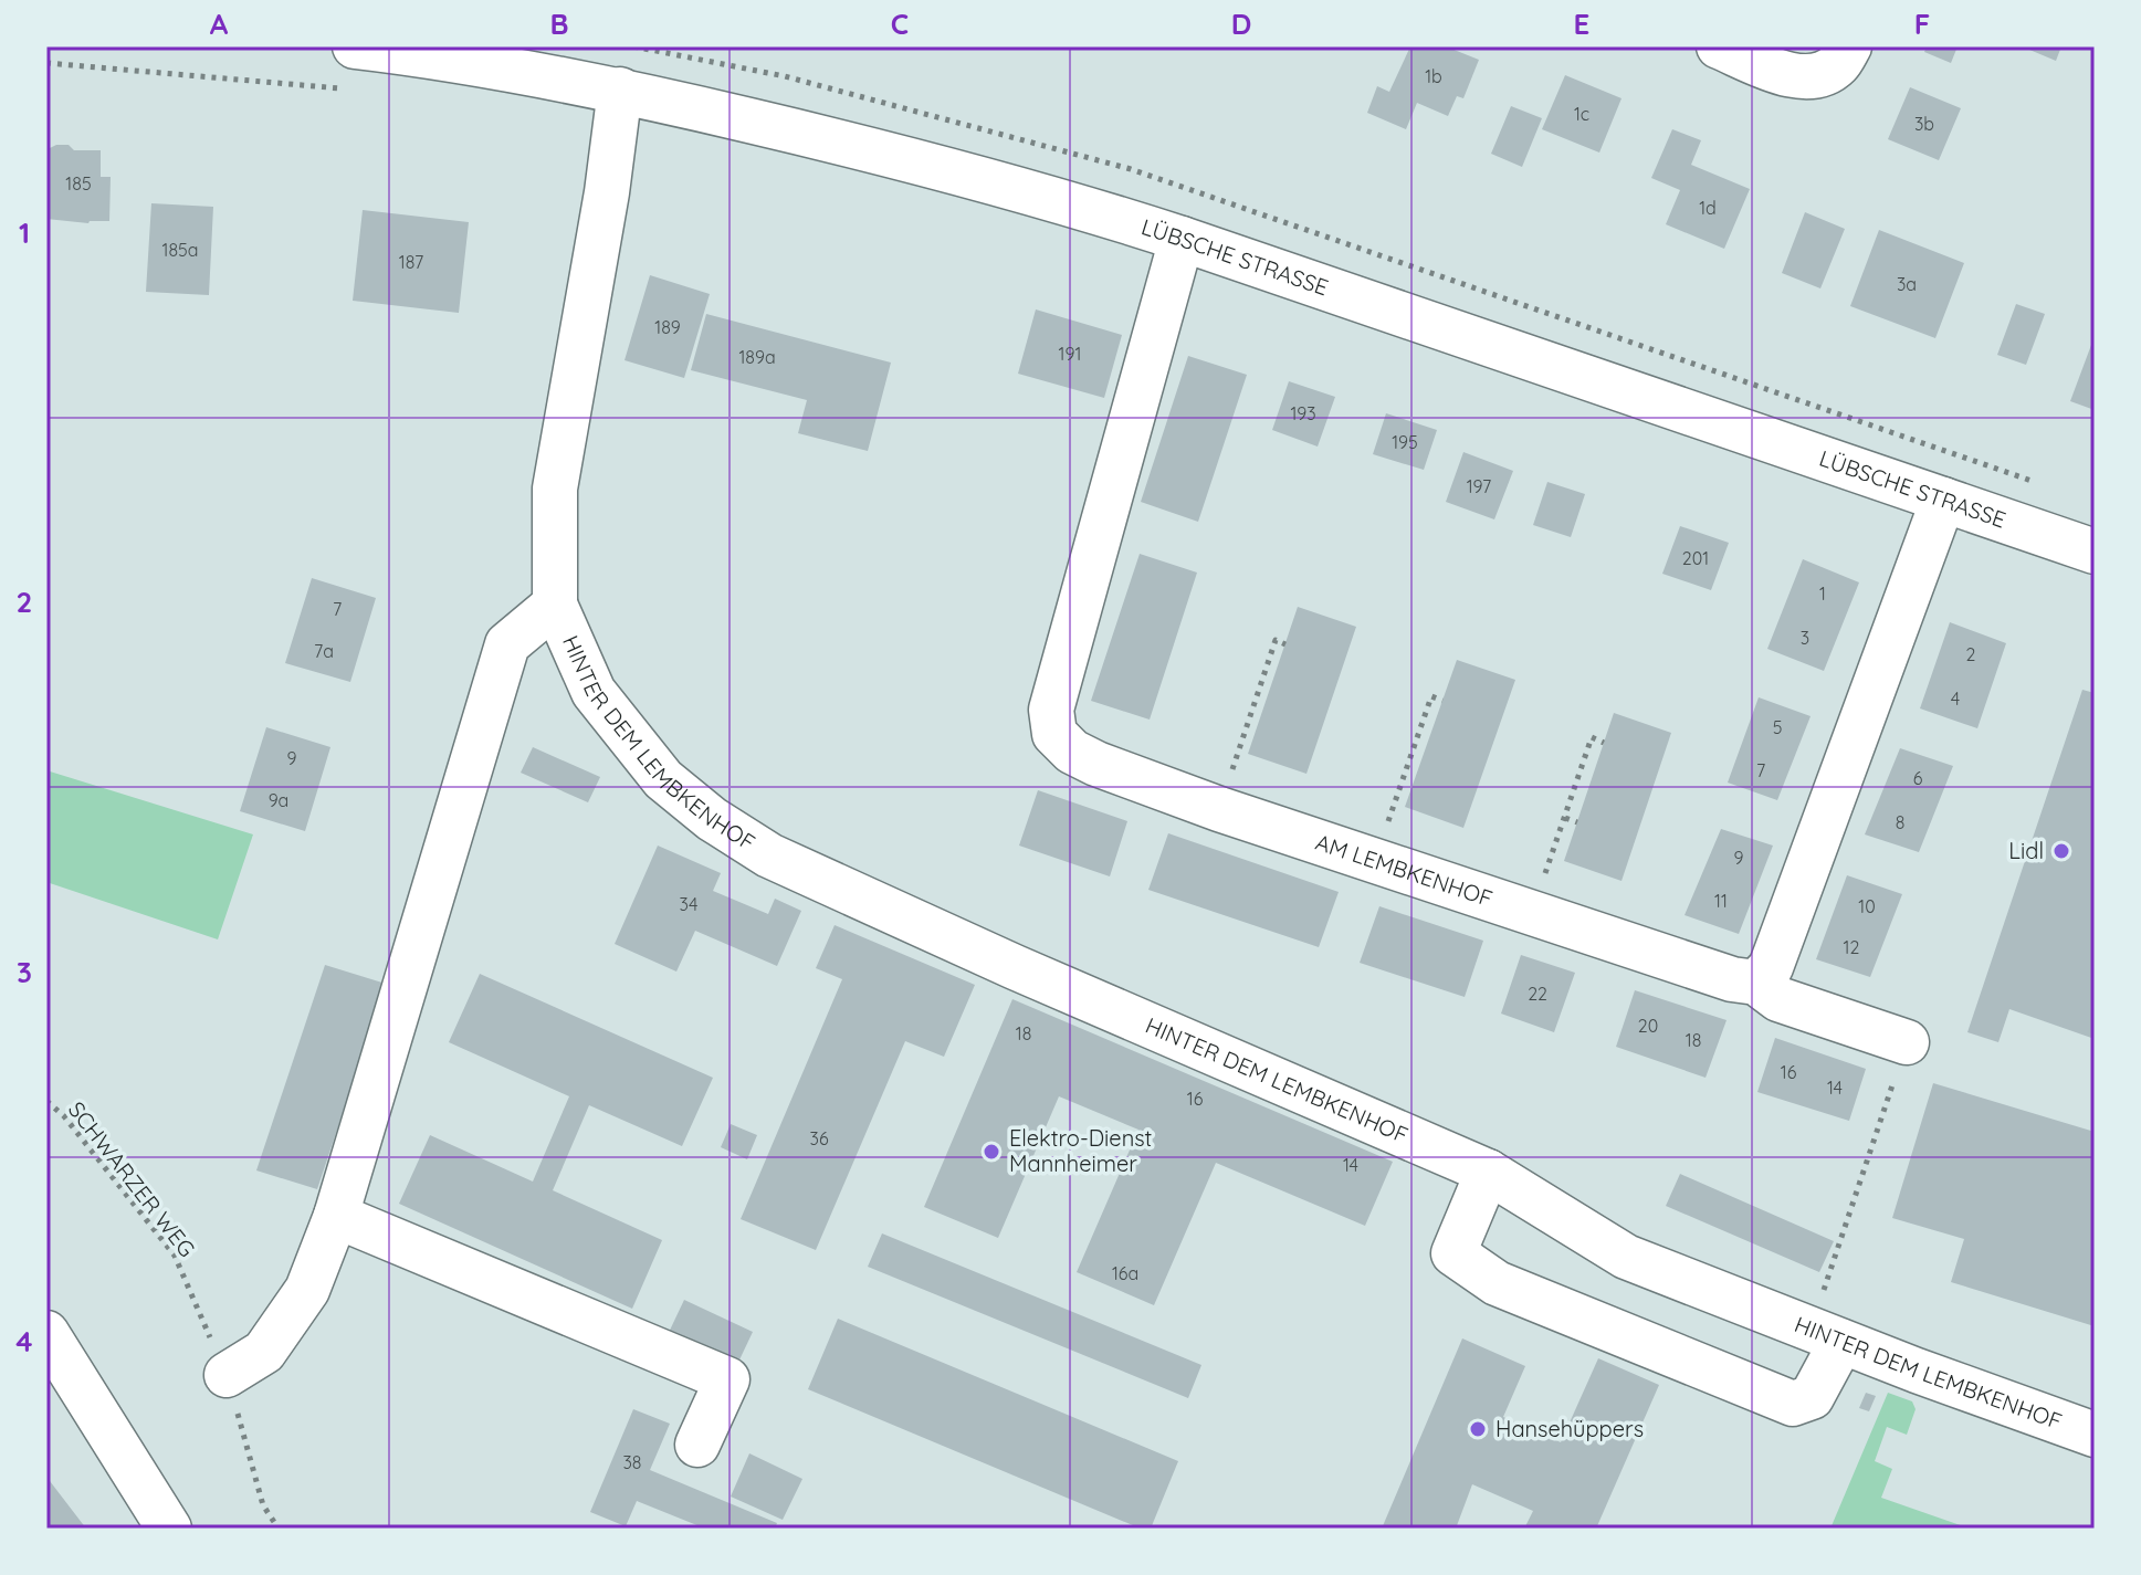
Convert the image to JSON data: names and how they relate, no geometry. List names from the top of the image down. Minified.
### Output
{"streets":{"street":["LÜBSCHE STRASSE","HINTER DEM LEMBKENHOF","AM LEMBKENHOF"],"path":["SCHWARZER WEG"]},"crossings":[["LÜBSCHE STRASSE","HINTER DEM LEMBKENHOF"],["LÜBSCHE STRASSE","AM LEMBKENHOF"],["HINTER DEM LEMBKENHOF","SCHWARZER WEG"]],"places":["Lidl","Elektro-Dienst Mannheimer","Hansehüppers"],"house_numbers":["1b","1c","3b","185","1d","185a","187","3a","189","191","189a","193","195","197","201","1","7","3","7a","2","4","5","9","7","6","9a","8","9","11","34","10","12","22","20","18","18","16","14","16","36","14","16a","38"],"grid":{"columns":["A","B","C","D","E","F"],"rows":["1","2","3","4"]}}
